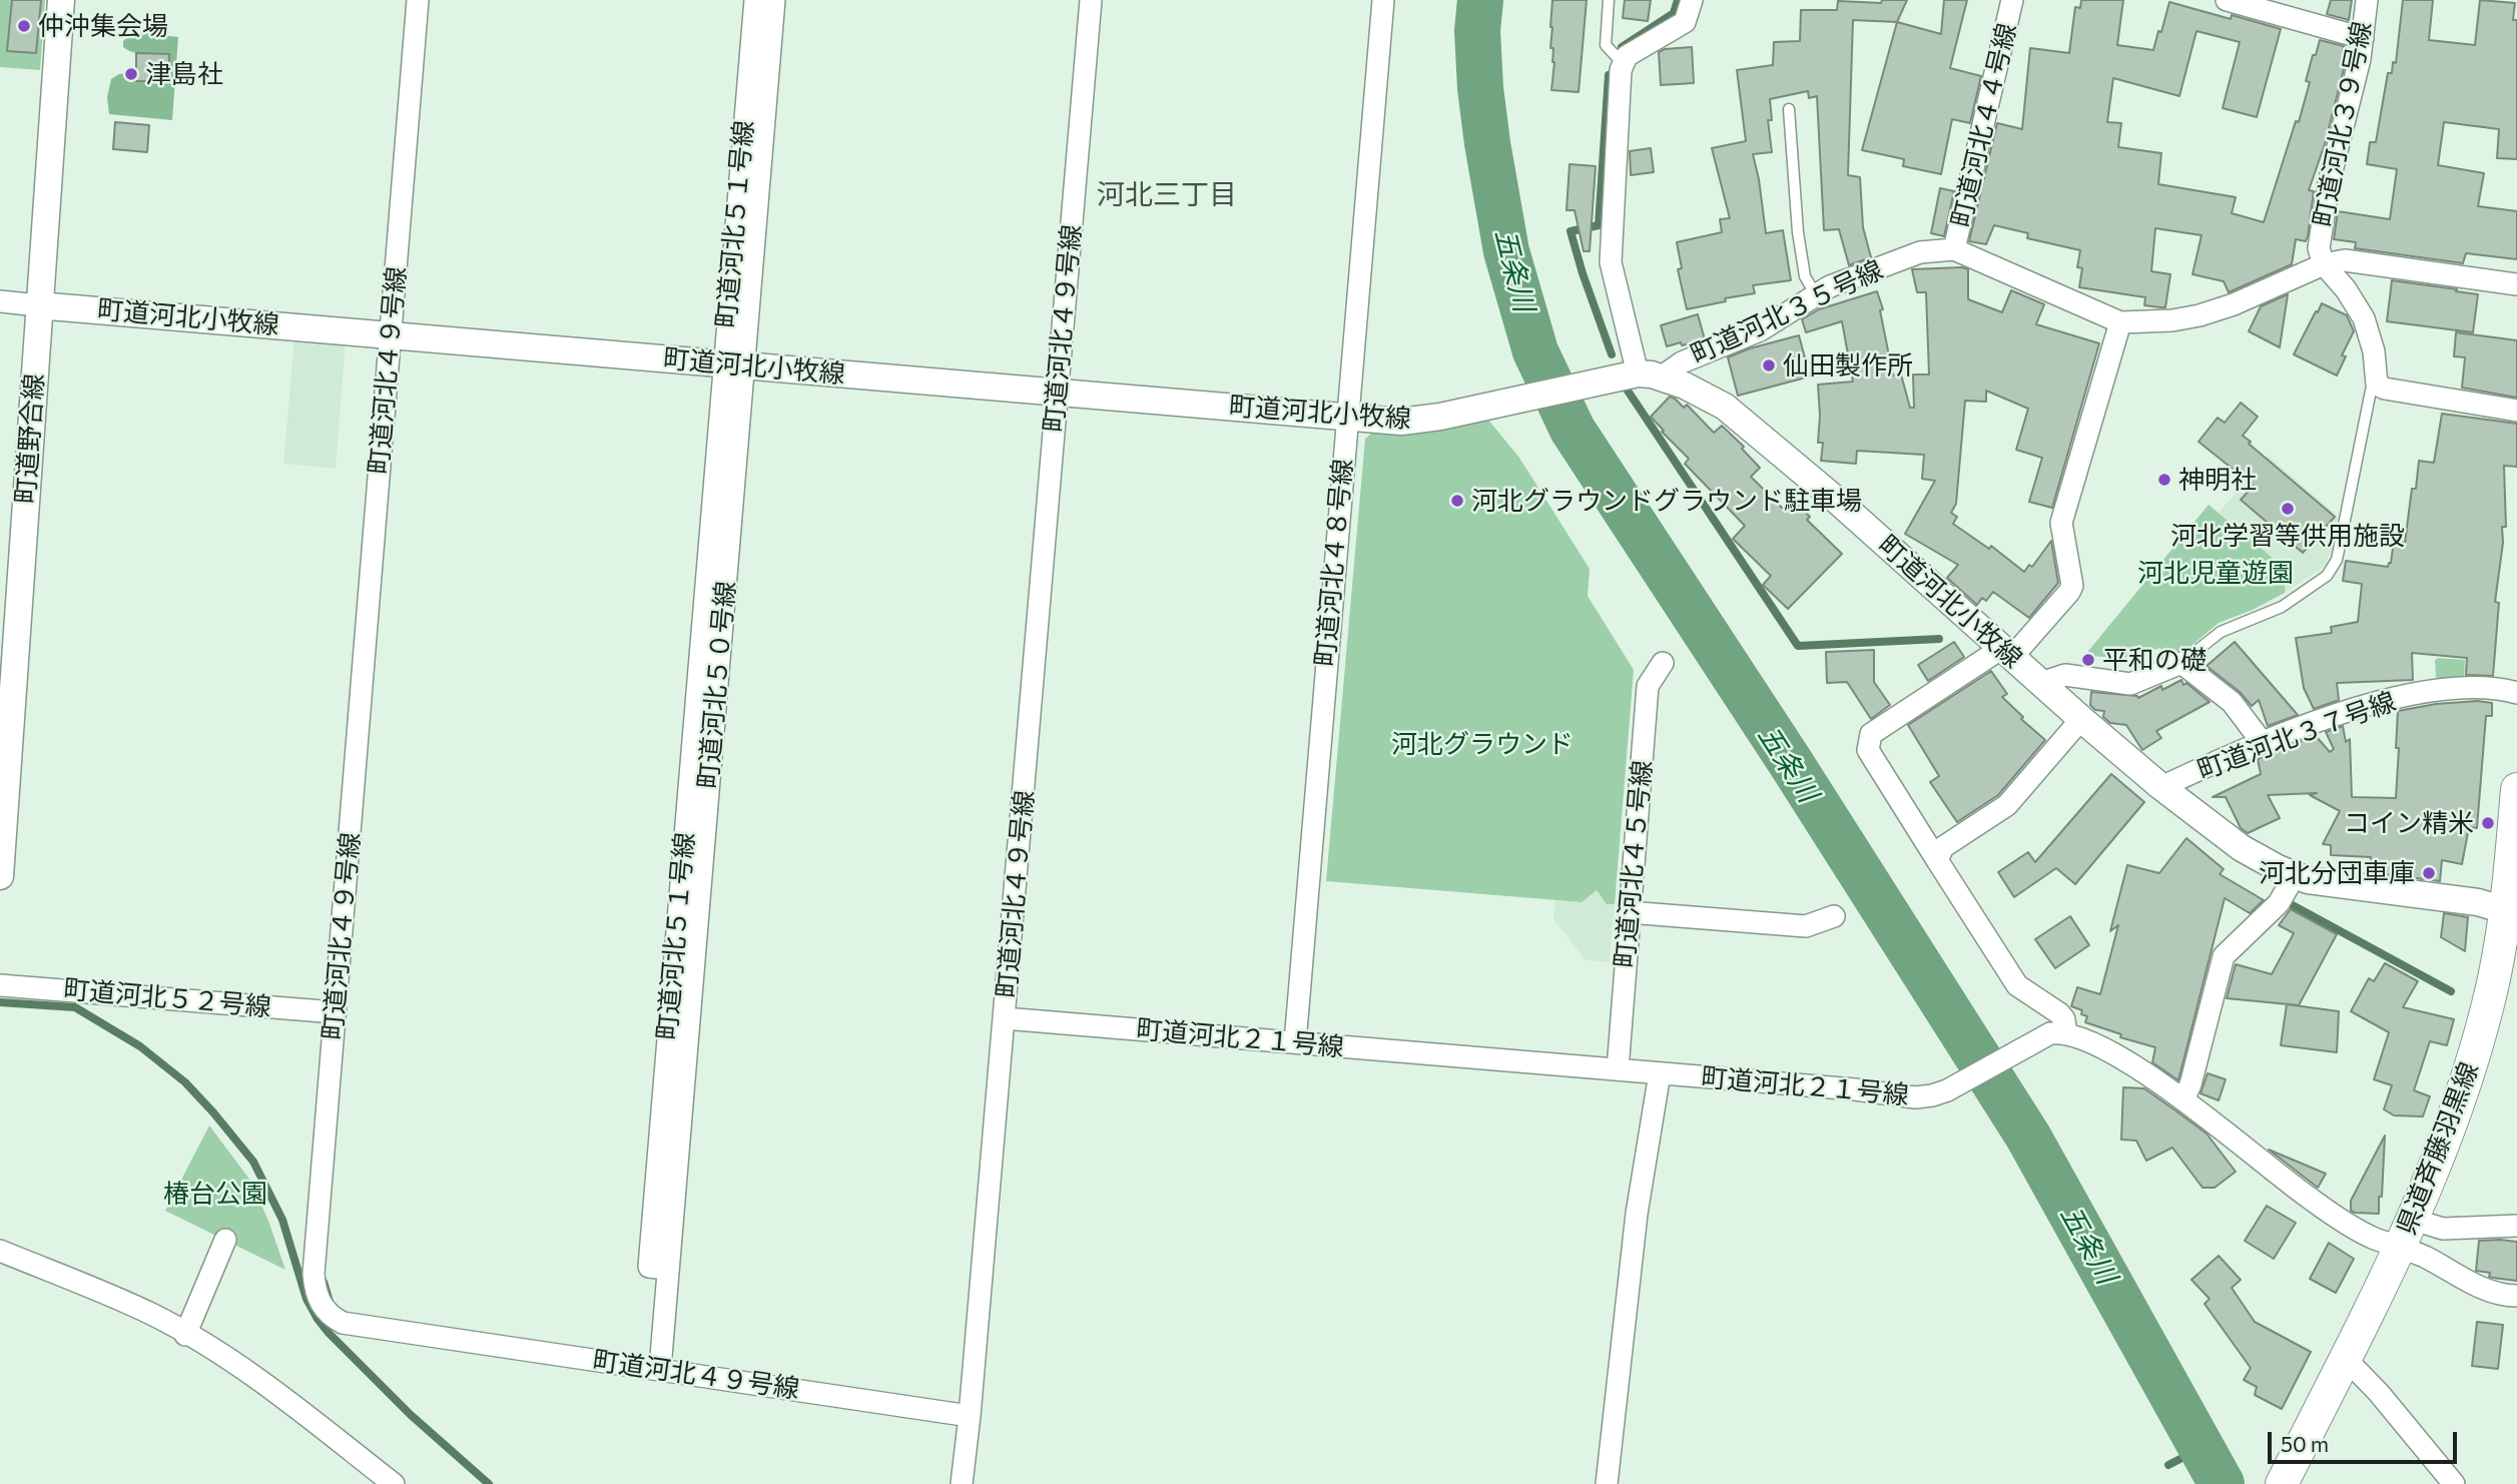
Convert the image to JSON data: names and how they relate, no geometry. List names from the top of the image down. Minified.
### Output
{"streets":{"main road":["県道斉藤羽黒線"],"street":["町道河北３９号線","町道河北４４号線","町道河北５１号線","町道河北３５号線","町道河北小牧線","町道河北４９号線","町道野合線","町道河北４８号線","町道河北５０号線","町道河北３７号線","町道河北４５号線","町道河北５２号線","町道河北２１号線"]},"crossings":[["町道河北３９号線","町道河北３５号線"],["町道河北４４号線","町道河北３５号線"],["町道河北５１号線","町道河北小牧線"],["町道河北５１号線","町道河北５０号線"],["町道河北３５号線","町道河北小牧線"],["町道河北小牧線","町道河北４９号線"],["町道河北小牧線","町道野合線"],["町道河北小牧線","町道河北４８号線"],["町道河北小牧線","町道河北５０号線"],["町道河北小牧線","町道河北３７号線"],["町道河北小牧線","県道斉藤羽黒線"],["町道河北４９号線","町道河北５０号線"],["町道河北４９号線","町道河北５２号線"],["町道河北４９号線","町道河北２１号線"],["町道河北４８号線","町道河北２１号線"],["町道河北４５号線","町道河北２１号線"]],"districts":["河北三丁目"],"water":["五条川"],"parks":["河北児童遊園","河北グラウンド","椿台公園"],"places":["仲沖集会場","津島社","仙田製作所","神明社","河北グラウンドグラウンド駐車場","河北学習等供用施設","平和の礎","コイン精米","河北分団車庫"],"scale_bar":"50 m"}
